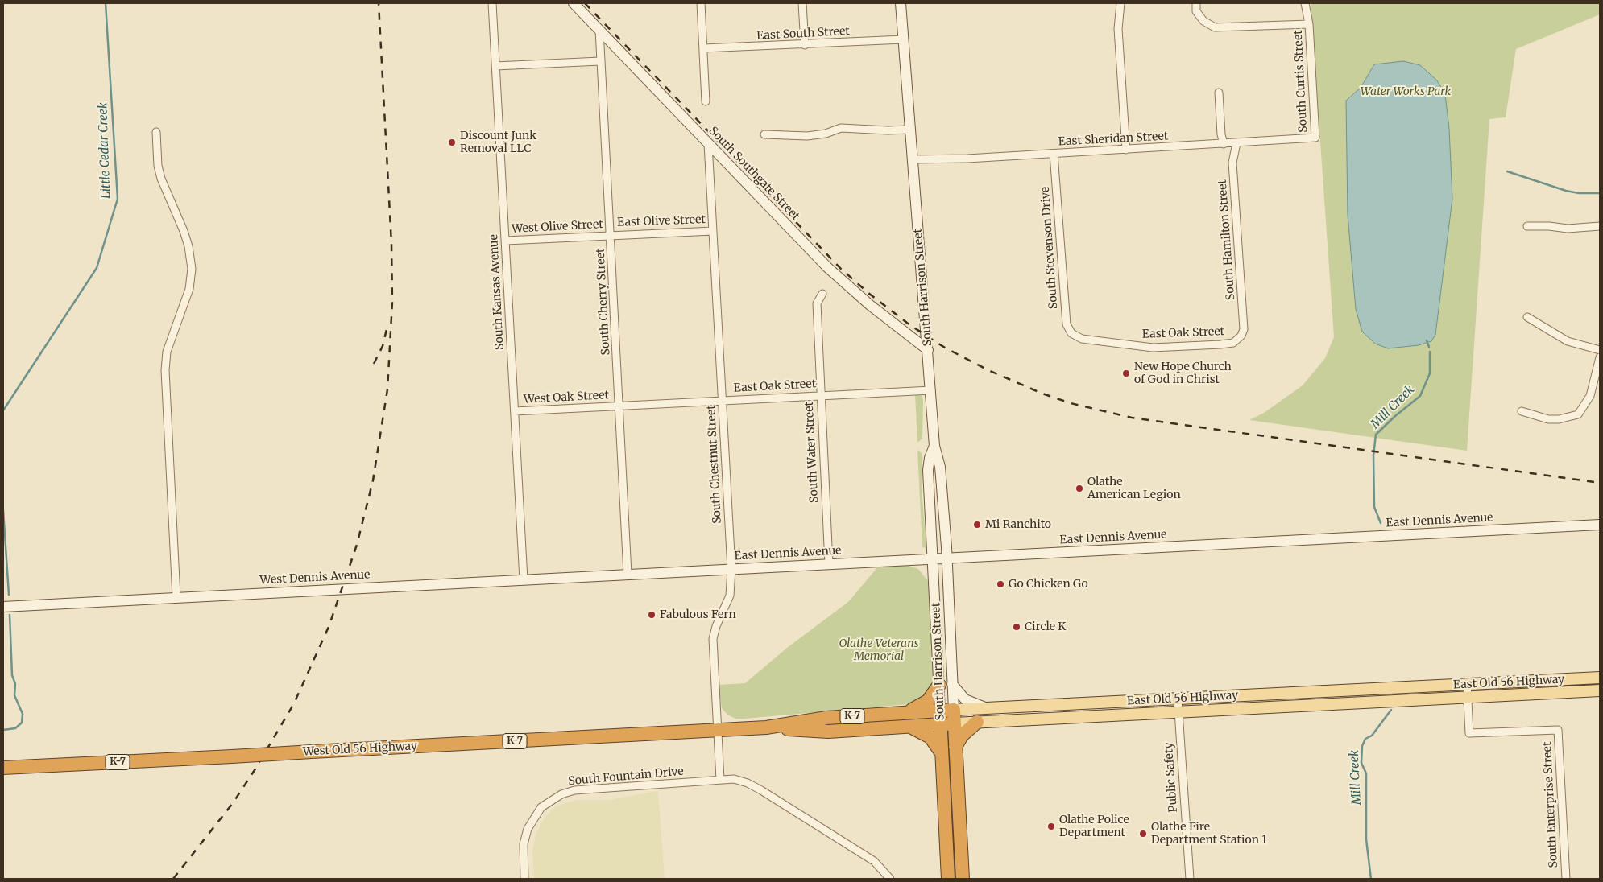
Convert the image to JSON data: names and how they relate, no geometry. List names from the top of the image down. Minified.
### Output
{"streets":{"highway":["South Harrison Street","East Old 56 Highway","K-7","West Old 56 Highway"],"street":["East South Street","South Curtis Street","East Sheridan Street","South Southgate Street","East Olive Street","West Olive Street","South Hamilton Street","South Stevenson Drive","South Kansas Avenue","South Cherry Street","East Oak Street","West Oak Street","South Water Street","South Chestnut Street","East Dennis Avenue","West Dennis Avenue","South Fountain Drive","Public Safety","South Enterprise Street"]},"crossings":[["East South Street","South Harrison Street"],["South Curtis Street","East Sheridan Street"],["East Sheridan Street","South Hamilton Street"],["East Sheridan Street","South Stevenson Drive"],["East Sheridan Street","South Harrison Street"],["South Southgate Street","South Harrison Street"],["South Southgate Street","South Cherry Street"],["South Southgate Street","South Chestnut Street"],["East Olive Street","West Olive Street"],["East Olive Street","South Cherry Street"],["East Olive Street","South Chestnut Street"],["West Olive Street","South Kansas Avenue"],["West Olive Street","South Cherry Street"],["South Hamilton Street","East Oak Street"],["South Stevenson Drive","East Oak Street"],["South Harrison Street","East Oak Street"],["South Harrison Street","East Dennis Avenue"],["South Harrison Street","East Old 56 Highway"],["South Kansas Avenue","West Oak Street"],["South Kansas Avenue","West Dennis Avenue"],["South Cherry Street","East Oak Street"],["South Cherry Street","West Oak Street"],["South Cherry Street","East Dennis Avenue"],["South Cherry Street","West Dennis Avenue"],["East Oak Street","West Oak Street"],["East Oak Street","South Water Street"],["East Oak Street","South Chestnut Street"],["South Water Street","East Dennis Avenue"],["South Chestnut Street","East Dennis Avenue"],["South Chestnut Street","East Old 56 Highway"],["South Chestnut Street","West Old 56 Highway"],["South Chestnut Street","South Fountain Drive"],["East Dennis Avenue","West Dennis Avenue"],["East Old 56 Highway","West Old 56 Highway"],["East Old 56 Highway","Public Safety"],["East Old 56 Highway","South Enterprise Street"]],"water":["Little Cedar Creek","Mill Creek"],"parks":["Water Works Park","Olathe Veterans Memorial"],"places":["Discount Junk Removal LLC","New Hope Church of God in Christ","Olathe American Legion","Mi Ranchito","Go Chicken Go","Fabulous Fern","Circle K","Olathe Police Department","Olathe Fire Department Station 1"]}
